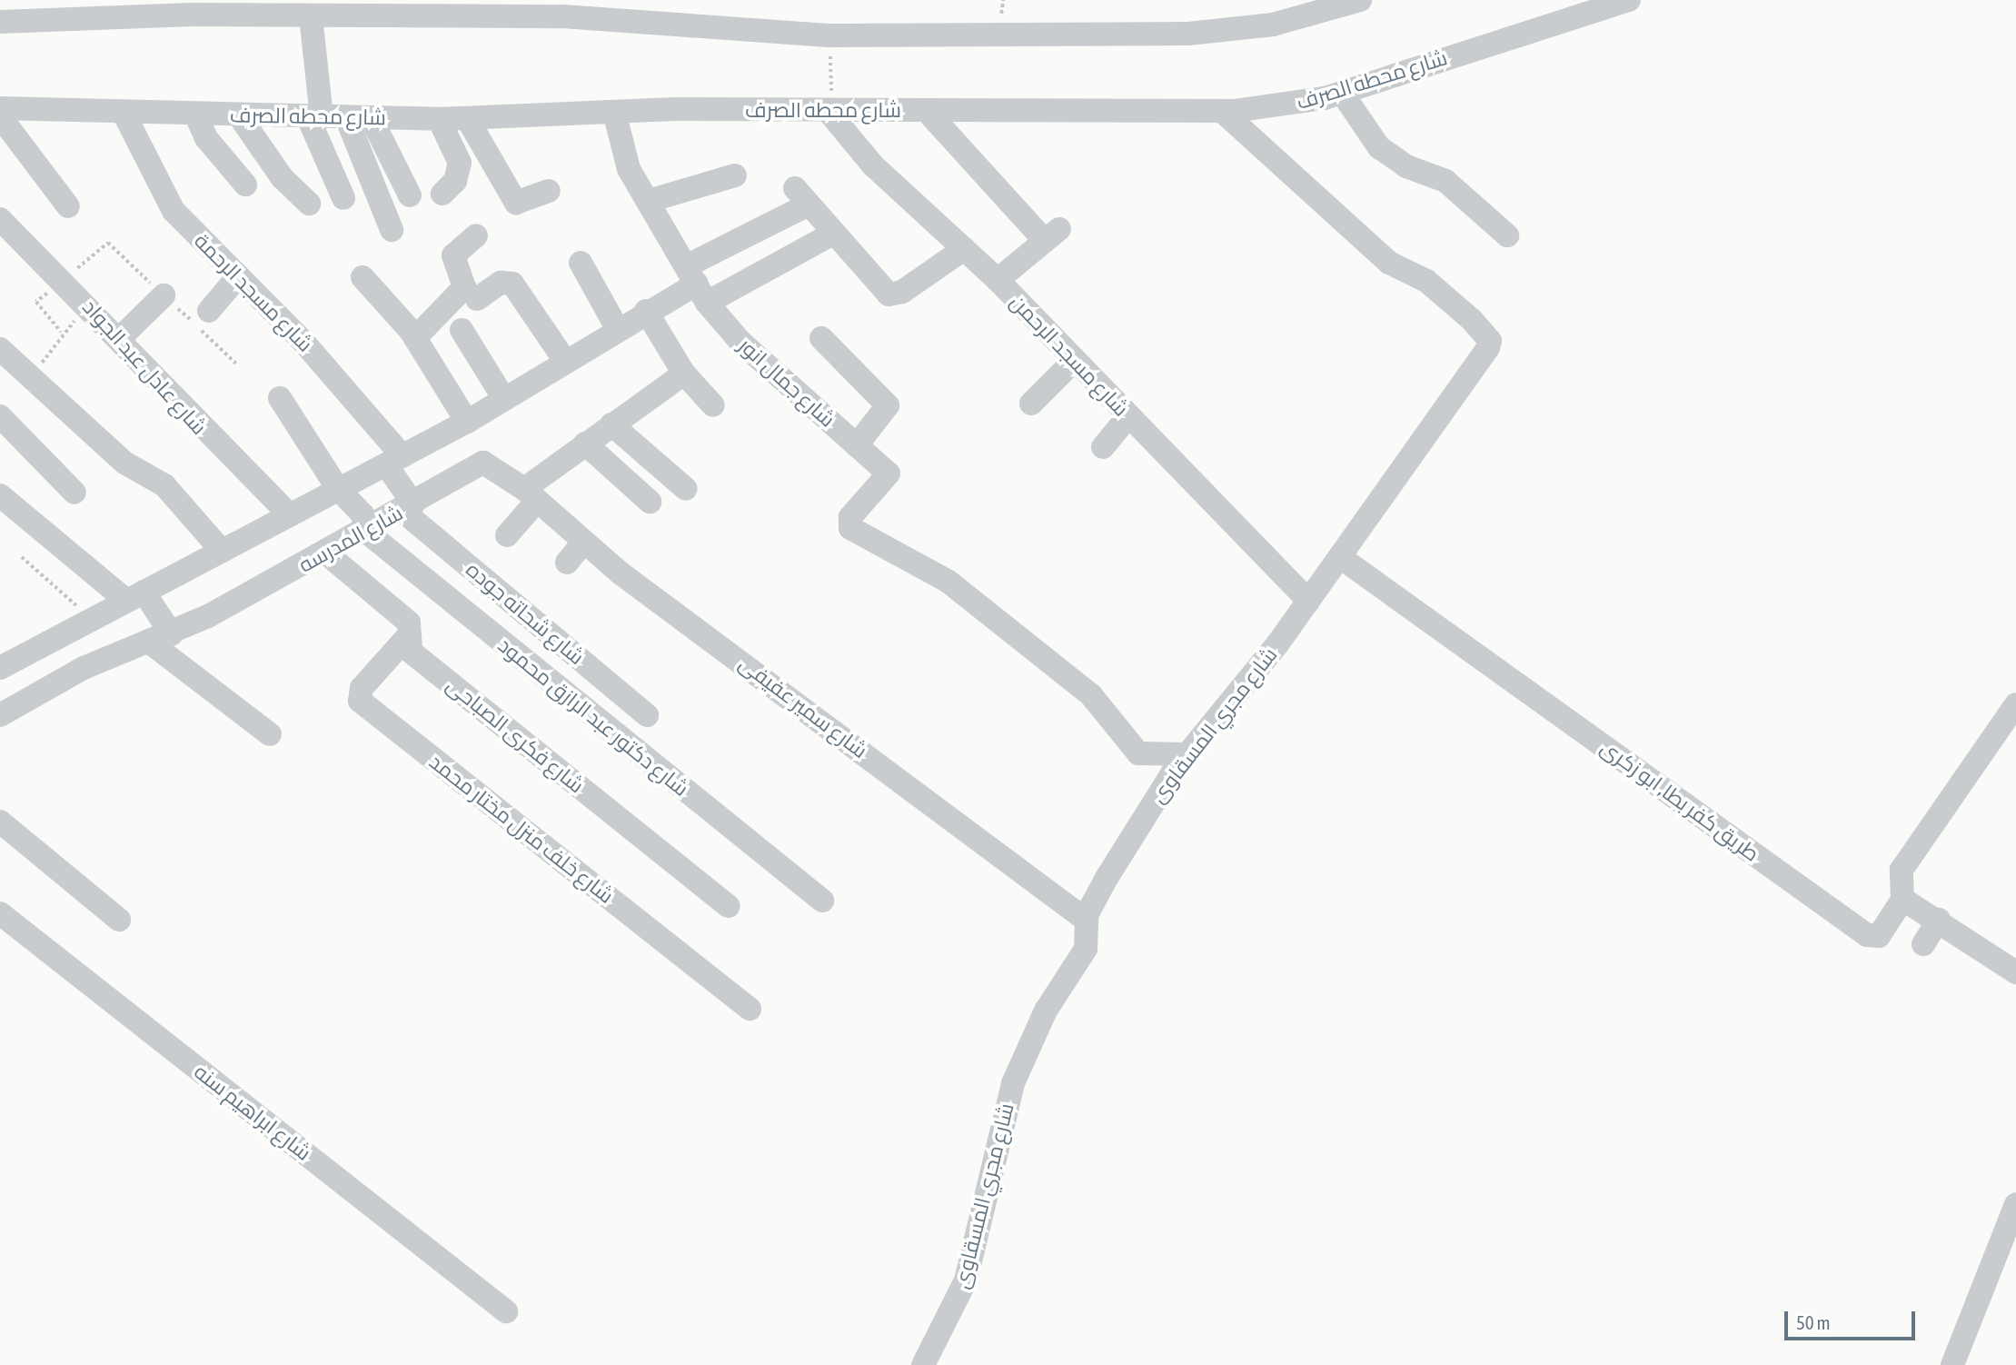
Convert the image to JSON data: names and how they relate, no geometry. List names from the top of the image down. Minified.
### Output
{"streets":{"street":["شارع محطه الصرف","شارع مسجد الرحمة","شارع مسجد الرحمن","شارع عادل عبد الجواد","شارع جمال انور","شارع المدرسه","شارع شحاته جوده","شارع سمير عفيفى","شارع دكتور عبد الرازق محمود","شارع مجري المسقاوى","شارع فكرى الصباحى","طريق كفر بطا, ابو زكرى","شارع خلف منزل مختار محمد","شارع ابراهيم سنه"]},"crossings":[["شارع محطه الصرف","شارع مسجد الرحمة"],["شارع محطه الصرف","شارع مسجد الرحمن"],["شارع محطه الصرف","شارع جمال انور"],["شارع محطه الصرف","شارع مجري المسقاوى"],["شارع مسجد الرحمة","شارع المدرسه"],["شارع مسجد الرحمة","شارع شحاته جوده"],["شارع مسجد الرحمن","شارع مجري المسقاوى"],["شارع جمال انور","شارع مجري المسقاوى"],["شارع المدرسه","شارع شحاته جوده"],["شارع المدرسه","شارع سمير عفيفى"],["شارع المدرسه","شارع دكتور عبد الرازق محمود"],["شارع المدرسه","شارع فكرى الصباحى"],["شارع سمير عفيفى","شارع مجري المسقاوى"],["شارع مجري المسقاوى","طريق كفر بطا, ابو زكرى"],["شارع فكرى الصباحى","شارع خلف منزل مختار محمد"]],"scale_bar":"50 m"}
